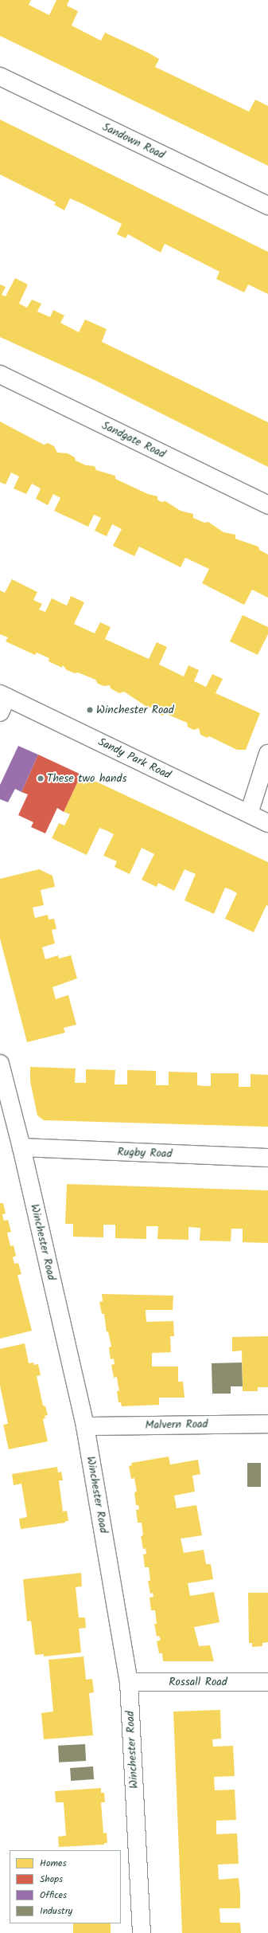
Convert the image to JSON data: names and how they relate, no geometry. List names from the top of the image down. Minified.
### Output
{"streets":{"street":["Sandown Road","Sandgate Road","Sandy Park Road","Rugby Road","Winchester Road","Malvern Road","Rossall Road"]},"crossings":[["Rugby Road","Winchester Road"],["Winchester Road","Malvern Road"],["Winchester Road","Rossall Road"]],"places":["Winchester Road","These two hands"],"legend":["Homes","Shops","Offices","Industry"]}
